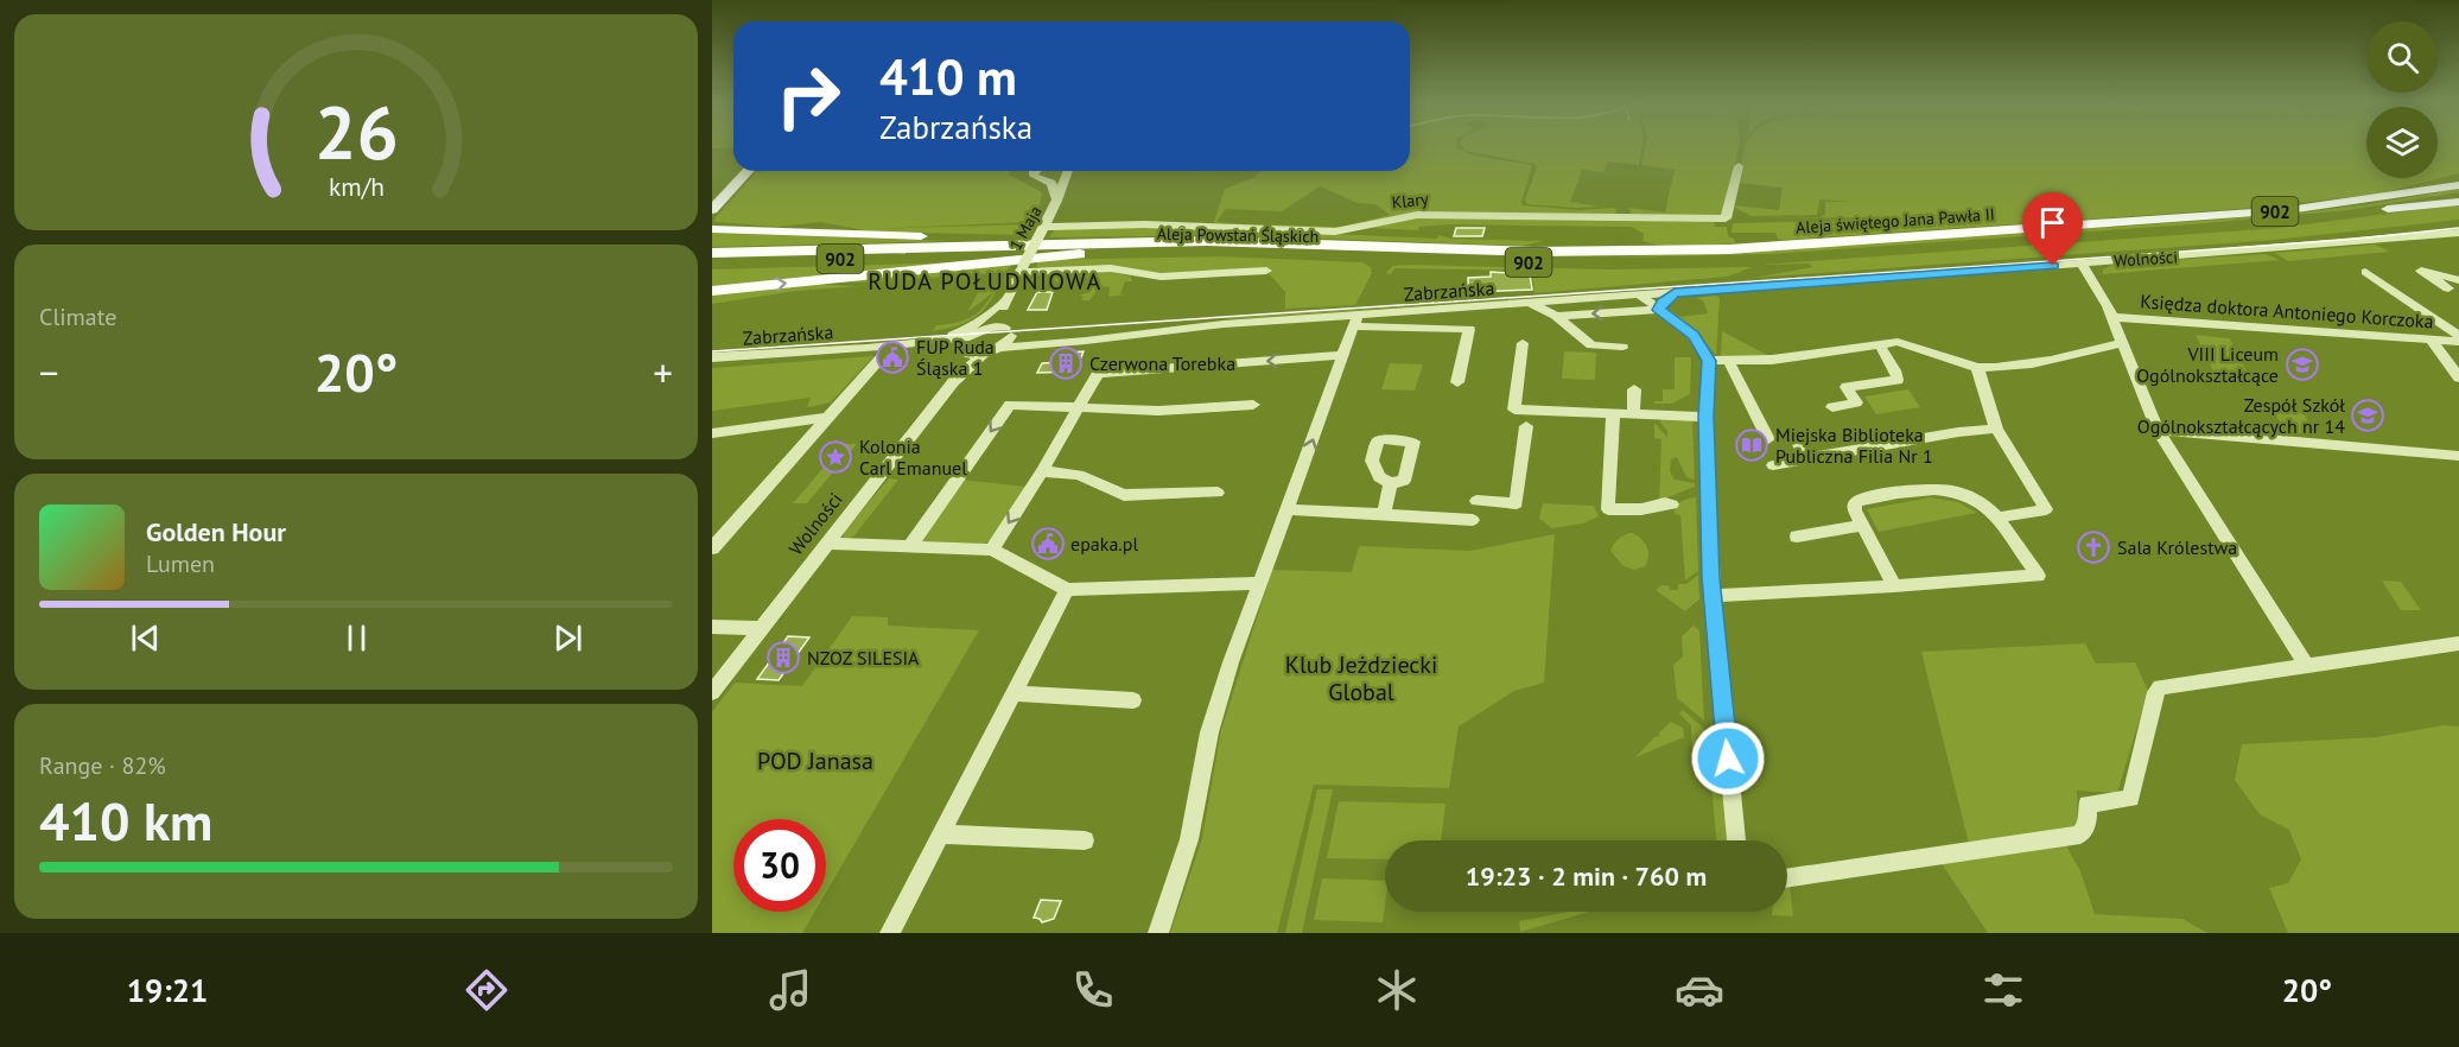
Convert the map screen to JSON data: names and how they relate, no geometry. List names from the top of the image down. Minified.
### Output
{"streets":{"main road":["902","Aleja świętego Jana Pawła II","Aleja Powstań Śląskich"],"street":["Klary","1 Maja","Wolności","Zabrzańska","Księdza doktora Antoniego Korczoka"]},"crossings":[["Klary","1 Maja"],["Aleja świętego Jana Pawła II","Aleja Powstań Śląskich"],["1 Maja","Zabrzańska"],["Wolności","Zabrzańska"]],"districts":["RUDA POŁUDNIOWA"],"parks":["Klub Jeżdziecki Global","POD Janasa"],"places":{"public building":["FUP Ruda Śląska 1","epaka.pl"],"building":["Czerwona Torebka","NZOZ SILESIA"],"school or university":["VIII Liceum Ogólnokształcące","Zespół Szkół Ogólnokształcących nr 14"],"library":["Miejska Biblioteka Publiczna Filia Nr 1"],"place":["Kolonia Carl Emanuel"],"church":["Sala Królestwa"]},"page":{"turn":["410 m","Zabrzańska"],"tile":["Climate",["Range · 82%","410 km"]],"heat":["−","20°","+"],"song":["Golden Hour","Lumen"],"limit":"30","trip":"19:23 · 2 min · 760 m","tabs":["19:21","20°"],"gauge":["26","km/h"]}}
